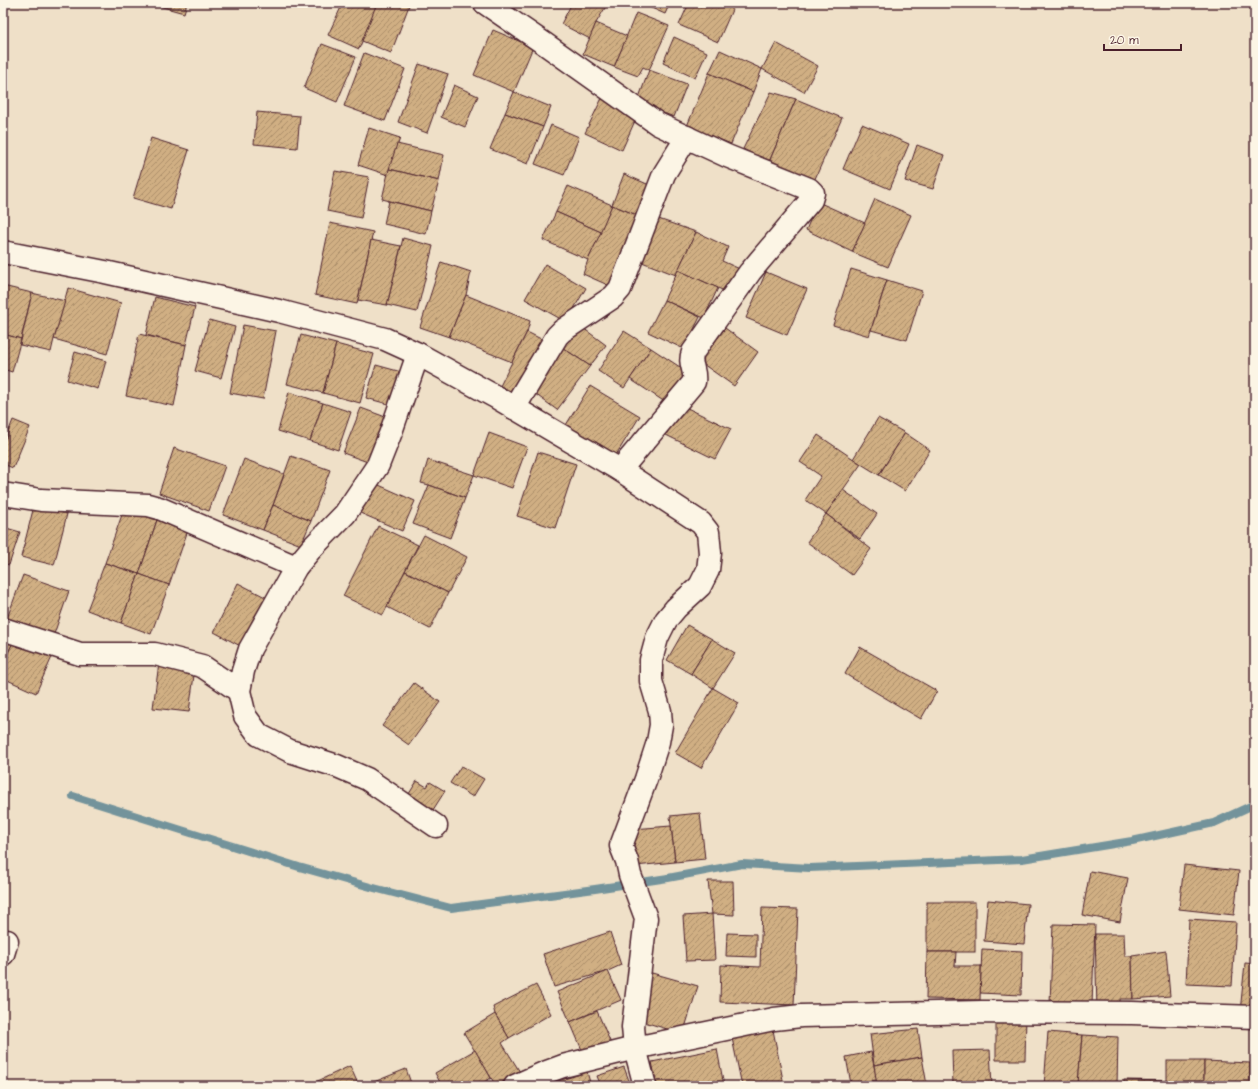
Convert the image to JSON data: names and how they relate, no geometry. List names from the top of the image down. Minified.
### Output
{"scale_bar":"20 m"}
